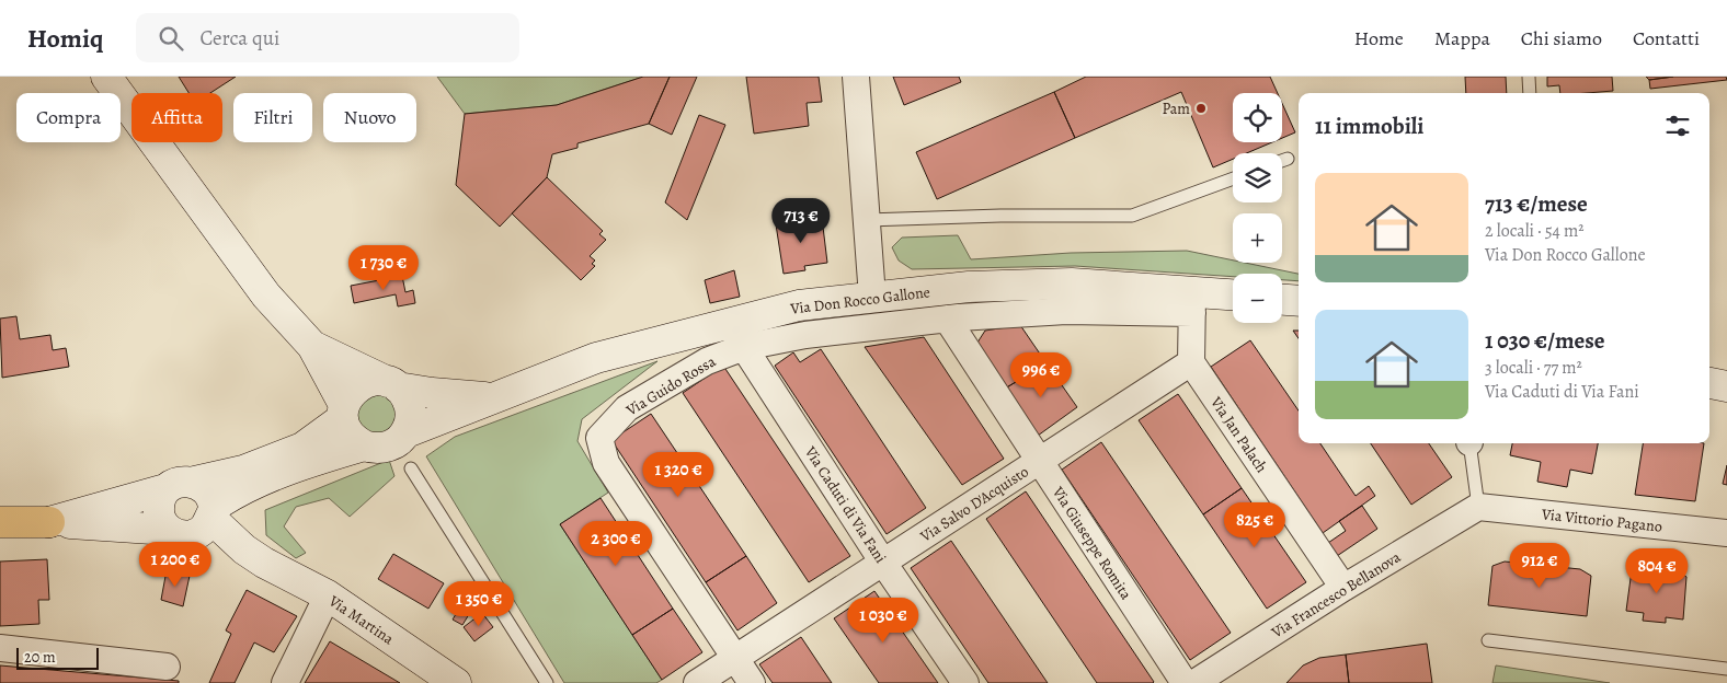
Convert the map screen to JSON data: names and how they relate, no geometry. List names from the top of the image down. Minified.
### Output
{"streets":{"main road":["Via Don Rocco Gallone","Via Martina"],"street":["Via Guido Rossa","Via Jan Palach","Via Salvo D'Acquisto","Via Caduti di Via Fani","Via Vittorio Pagano","Via Giuseppe Romita","Via Francesco Bellanova"]},"crossings":[["Via Don Rocco Gallone","Via Guido Rossa"],["Via Don Rocco Gallone","Via Caduti di Via Fani"],["Via Guido Rossa","Via Salvo D'Acquisto"],["Via Guido Rossa","Via Caduti di Via Fani"],["Via Jan Palach","Via Salvo D'Acquisto"],["Via Jan Palach","Via Francesco Bellanova"],["Via Salvo D'Acquisto","Via Caduti di Via Fani"],["Via Salvo D'Acquisto","Via Giuseppe Romita"],["Via Vittorio Pagano","Via Francesco Bellanova"]],"places":["Pam"],"scale_bar":"20 m","page":{"header":"Homiq","search":"Cerca qui","nav":["Home","Mappa","Chi siamo","Contatti"],"map_buttons":["+","−"],"chip":["Compra","Affitta","Filtri","Nuovo"],"heading":"11 immobili","list":[{"name":"713 €/mese","note":"2 locali · 54 m² · Via Don Rocco Gallone"},{"name":"1 030 €/mese","note":"3 locali · 77 m² · Via Caduti di Via Fani"}],"price":["713 €","1 730 €","996 €","1 320 €","825 €","2 300 €","1 200 €","912 €","804 €","1 350 €","1 030 €"],"scale":"20 m"}}
